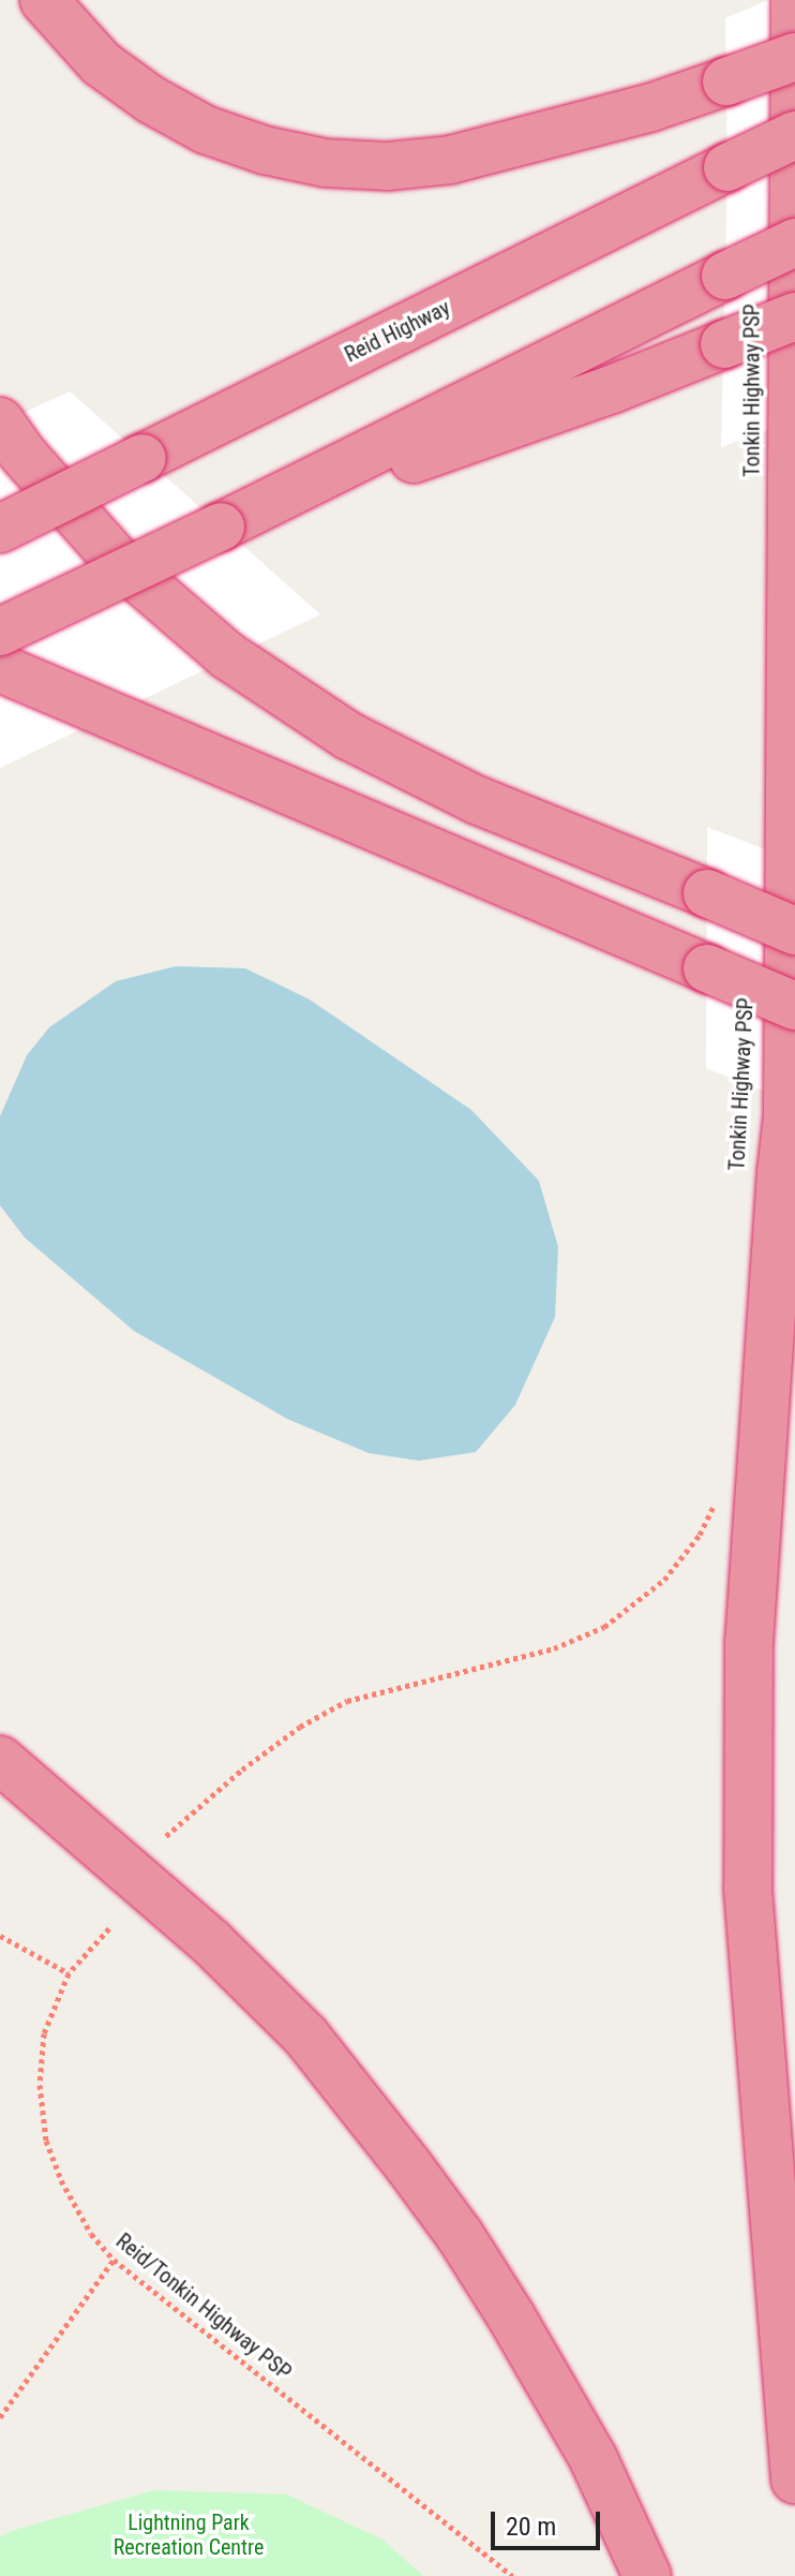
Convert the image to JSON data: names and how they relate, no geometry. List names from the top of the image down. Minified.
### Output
{"streets":{"highway":["Reid Highway"],"path":["Reid/Tonkin Highway PSP"]},"parks":["Lightning Park Recreation Centre"],"scale_bar":"20 m"}
